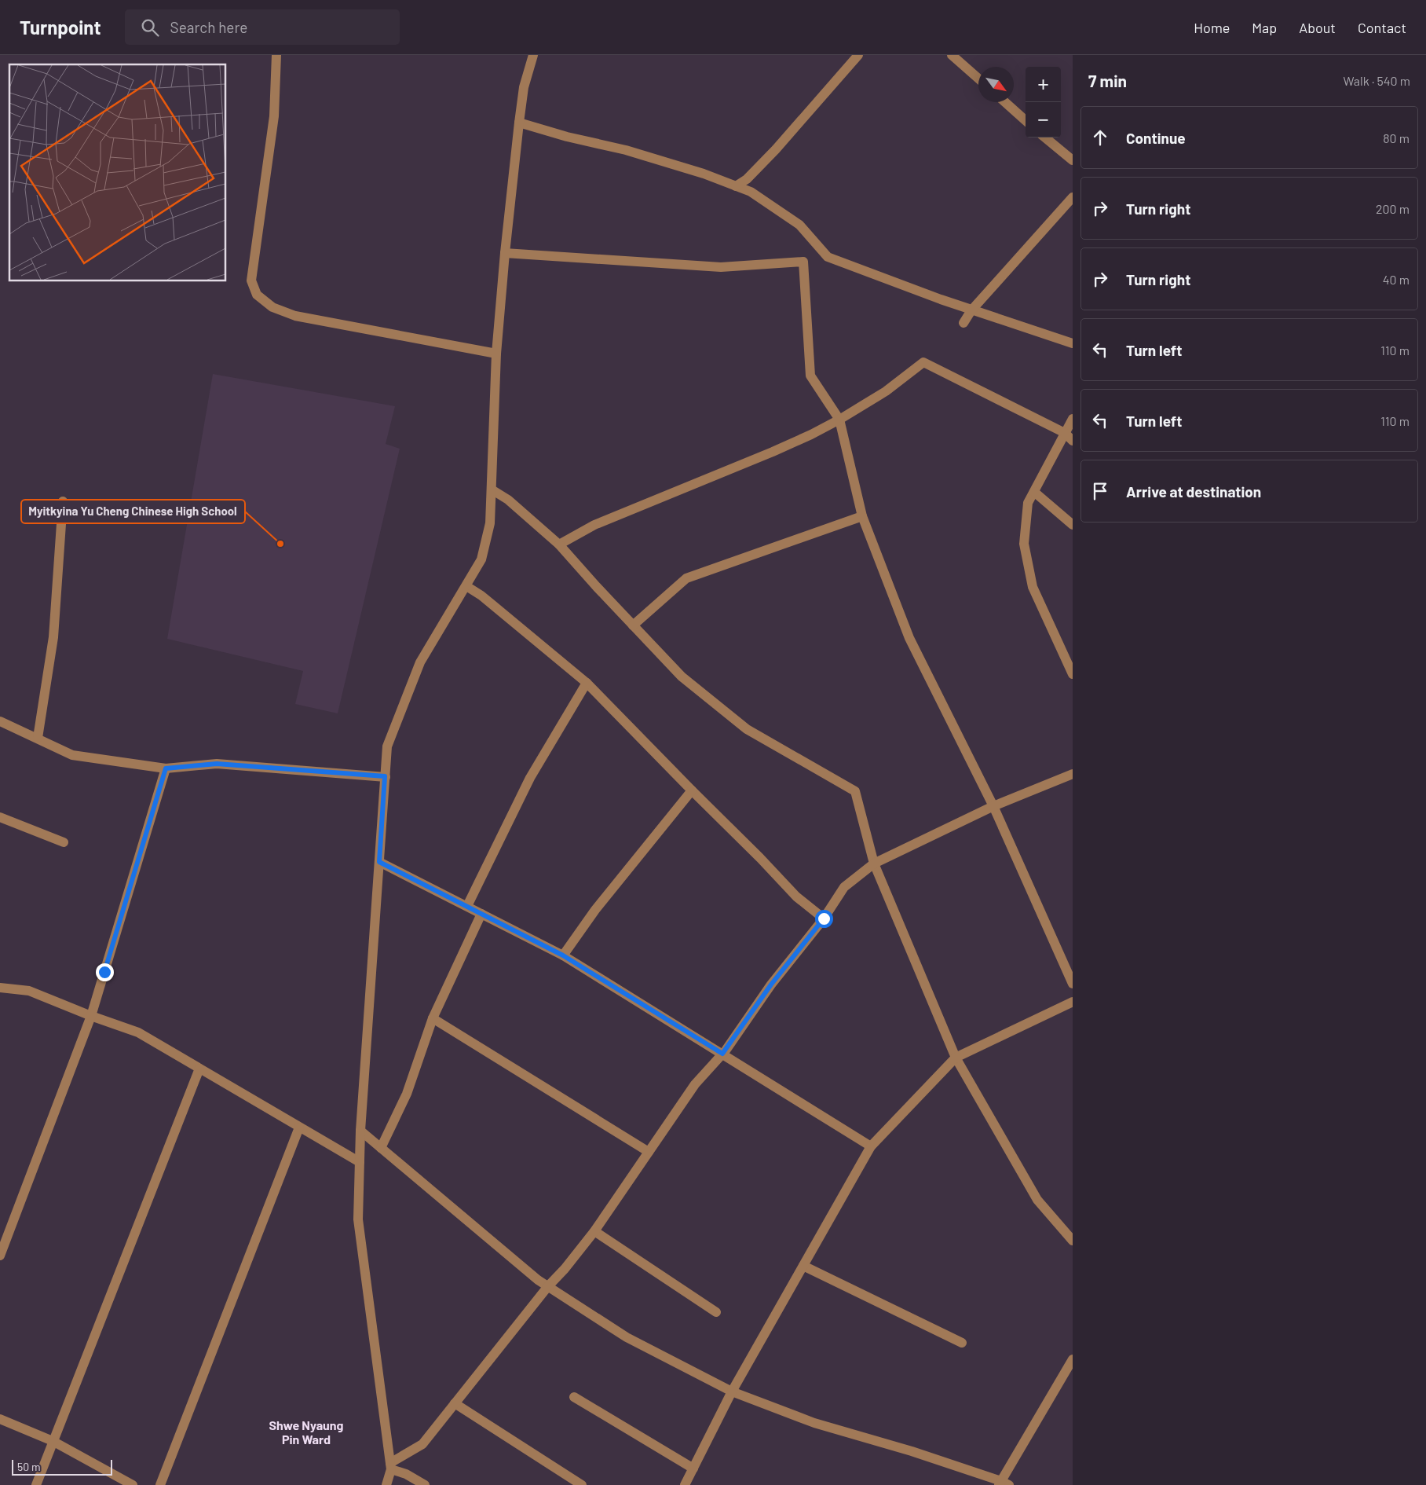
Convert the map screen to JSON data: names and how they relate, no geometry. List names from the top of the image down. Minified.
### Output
{"districts":["Shwe Nyaung Pin Ward"],"places":["Myitkyina Yu Cheng Chinese High School"],"scale_bar":"50 m","north":"bottom right","page":{"header":"Turnpoint","search":"Search here","nav":["Home","Map","About","Contact"],"heading":["7 min","Walk · 540 m"],"map_buttons":["+","−"],"list":[["Continue","80 m"],["Turn right","200 m"],["Turn right","40 m"],["Turn left","110 m"],["Turn left","110 m"],"Arrive at destination"],"scale":"50 m"}}
